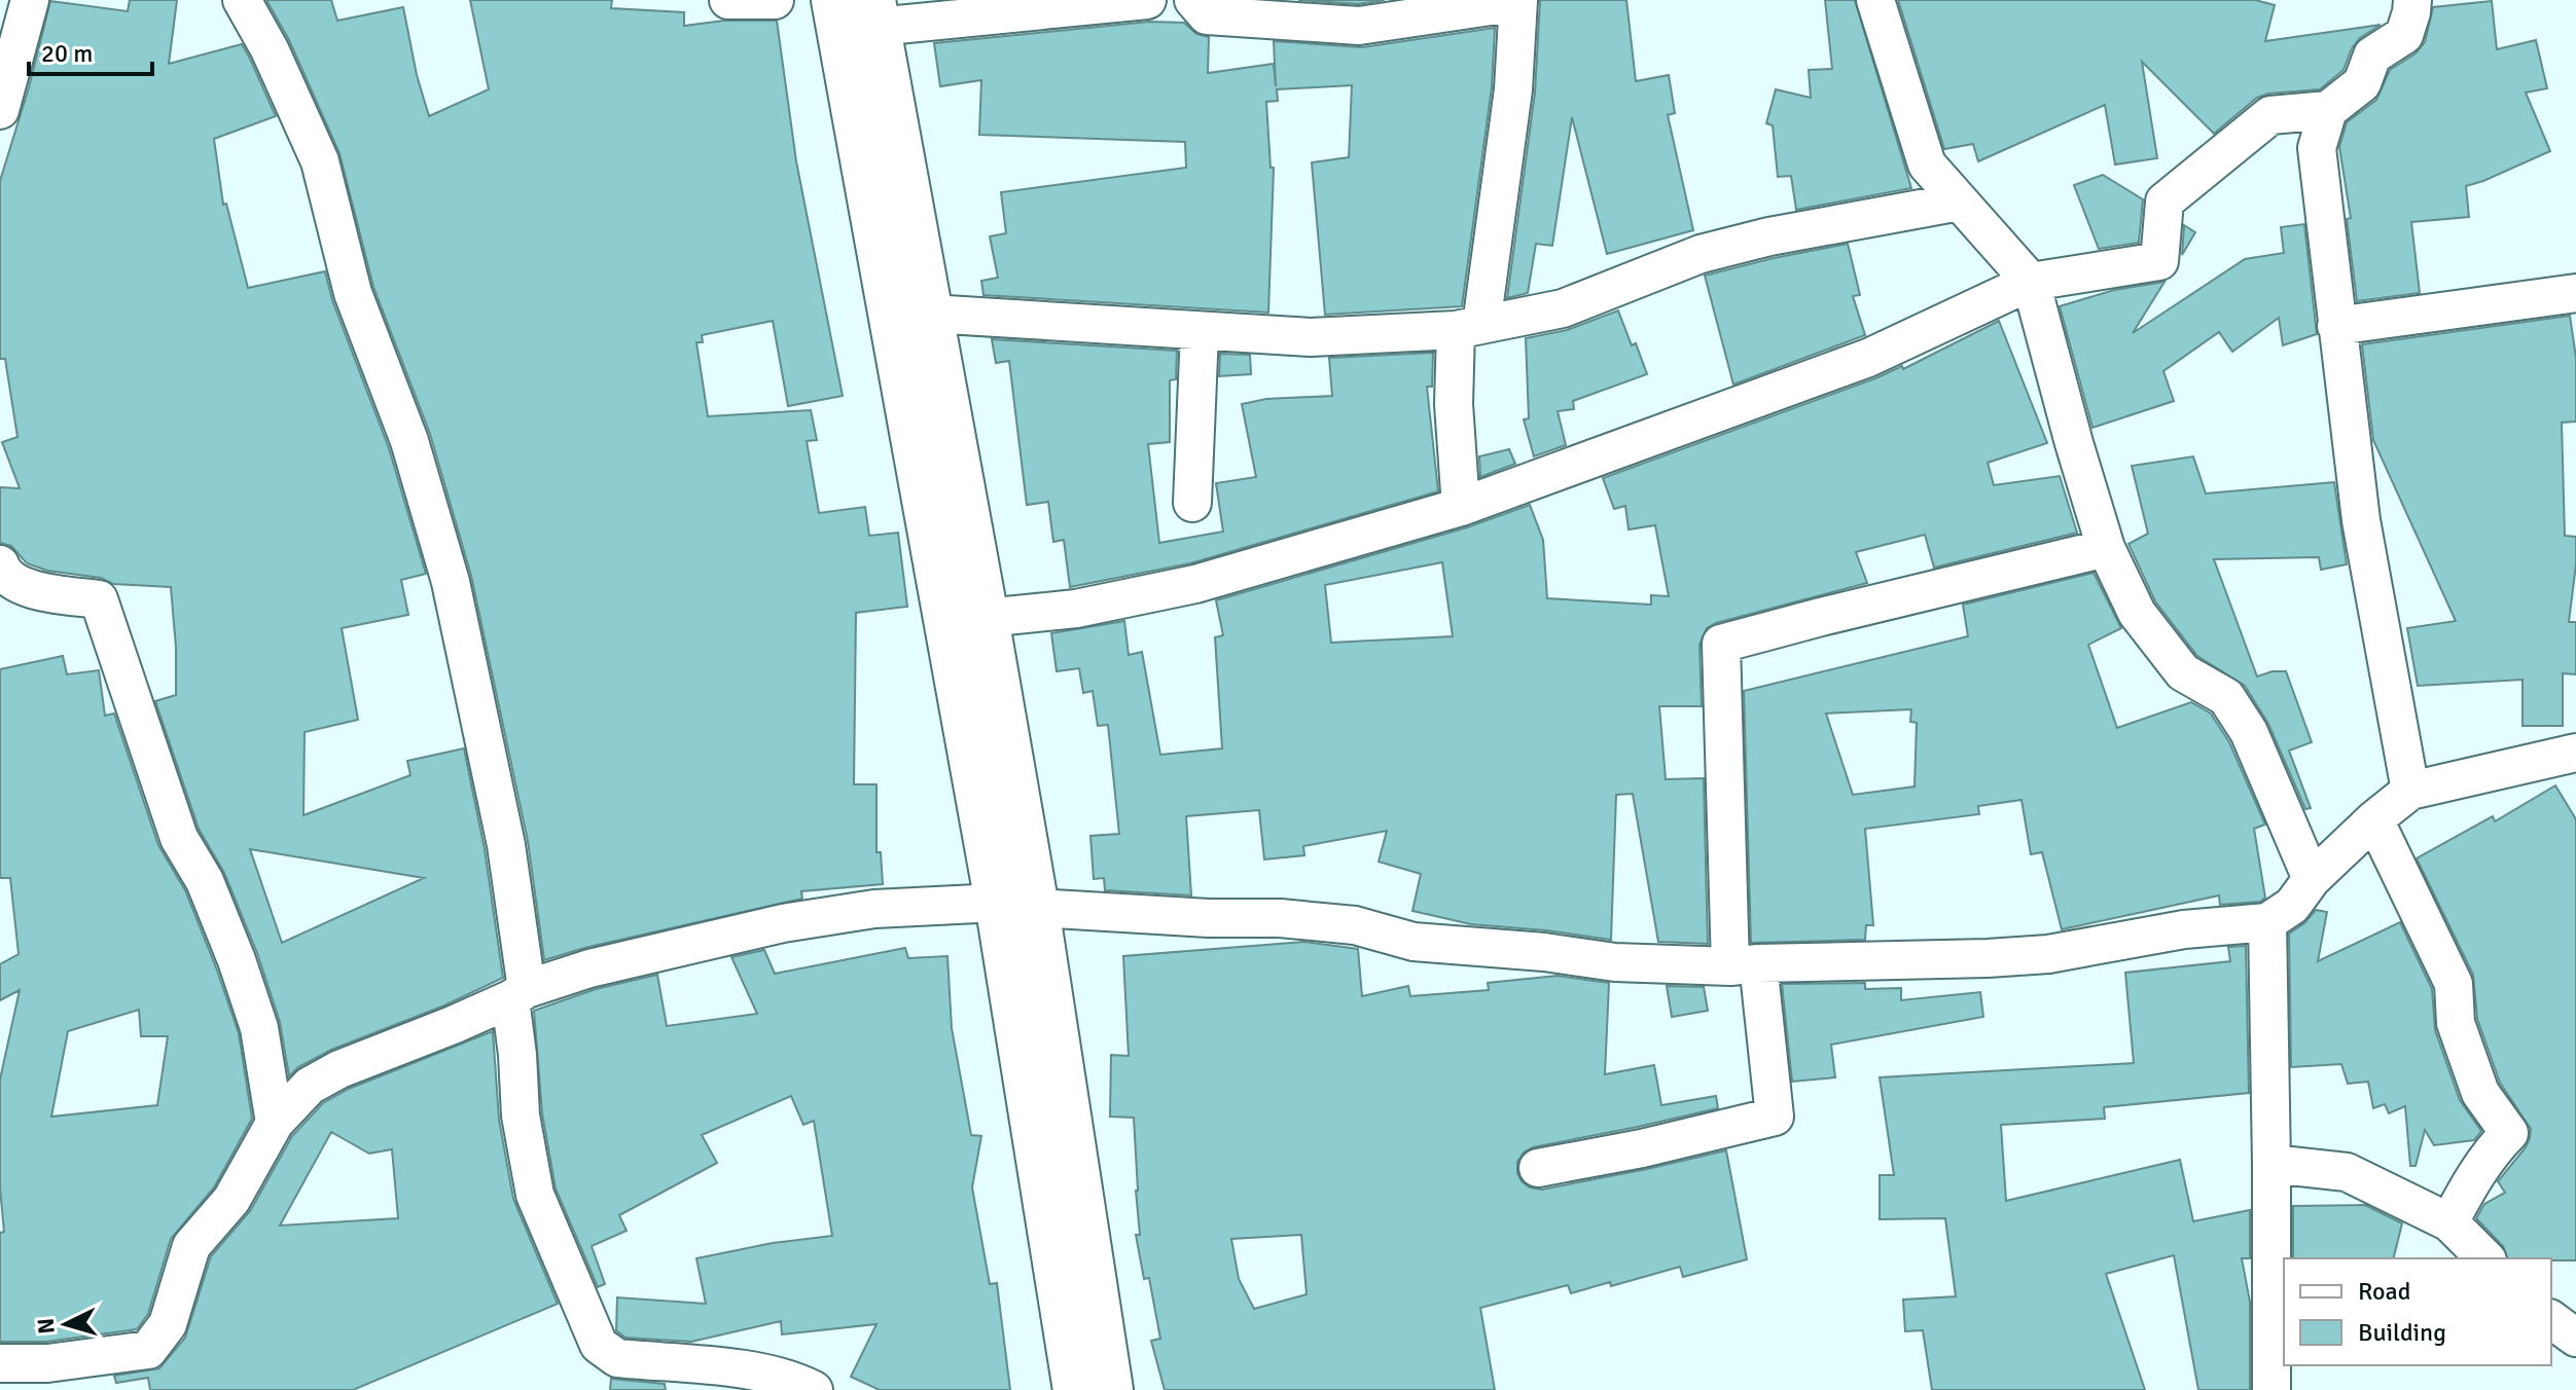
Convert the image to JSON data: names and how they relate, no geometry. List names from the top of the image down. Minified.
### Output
{"legend":["Road","Building"],"scale_bar":"20 m","north":"left"}
